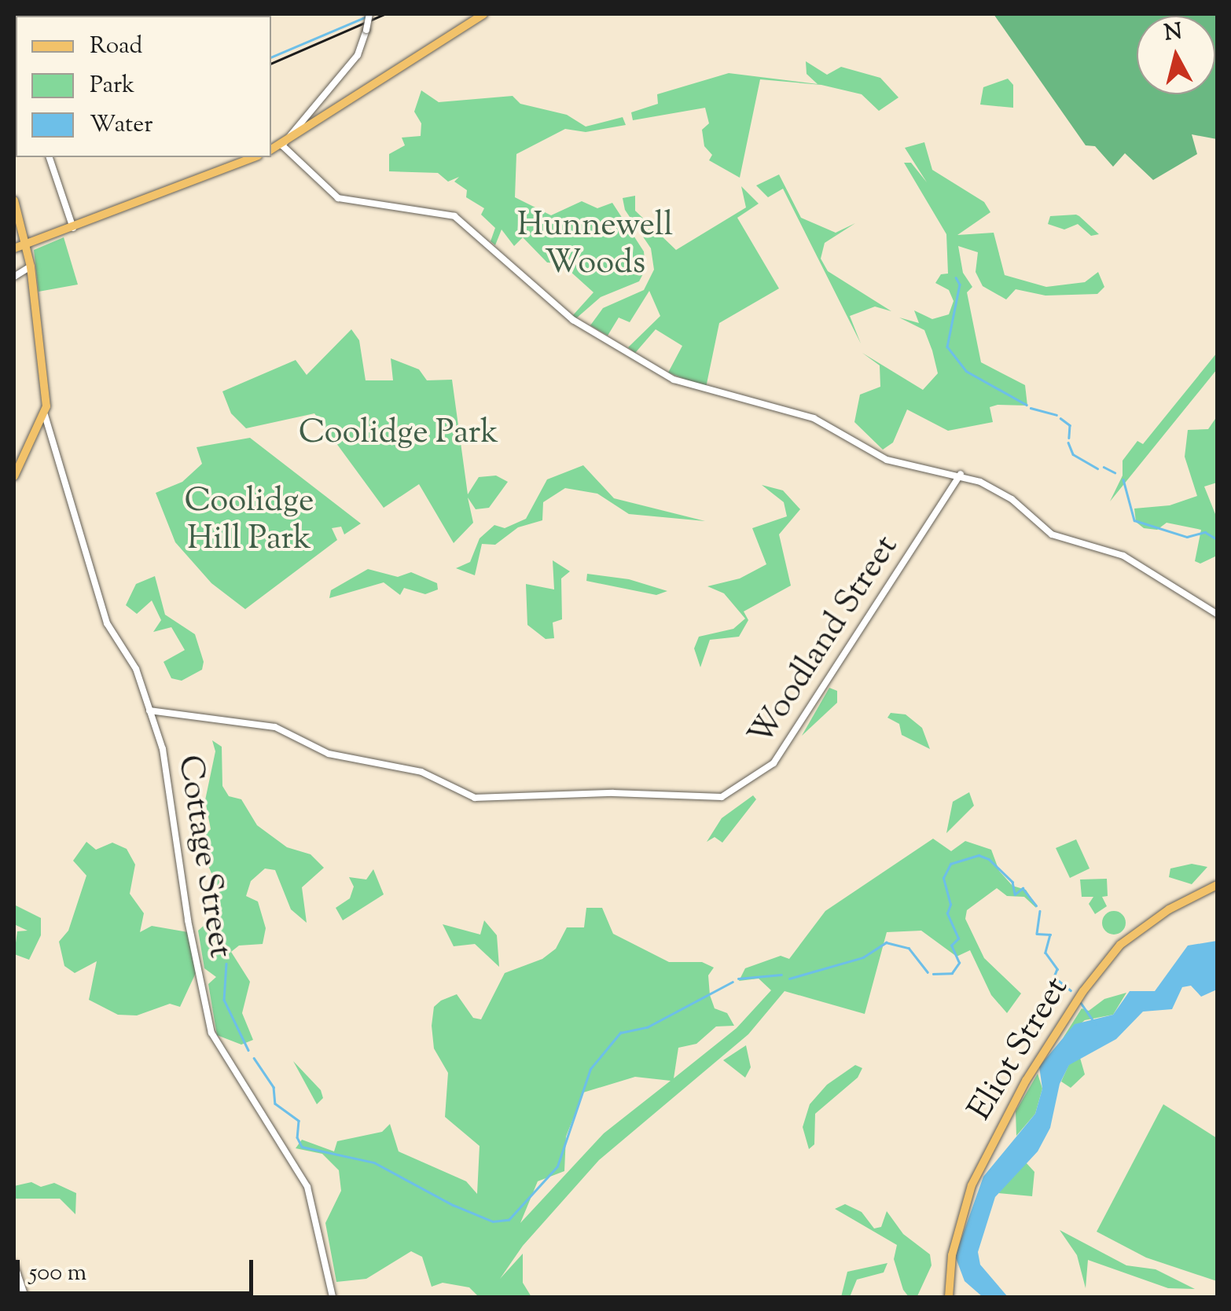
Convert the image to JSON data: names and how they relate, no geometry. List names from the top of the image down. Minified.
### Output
{"streets":{"main road":["Eliot Street"],"street":["Woodland Street","Cottage Street"]},"crossings":[["Woodland Street","Cottage Street"]],"parks":["Hunnewell Woods","Coolidge Park","Coolidge Hill Park"],"legend":["Road","Park","Water"],"scale_bar":"500 m","north":"top"}
